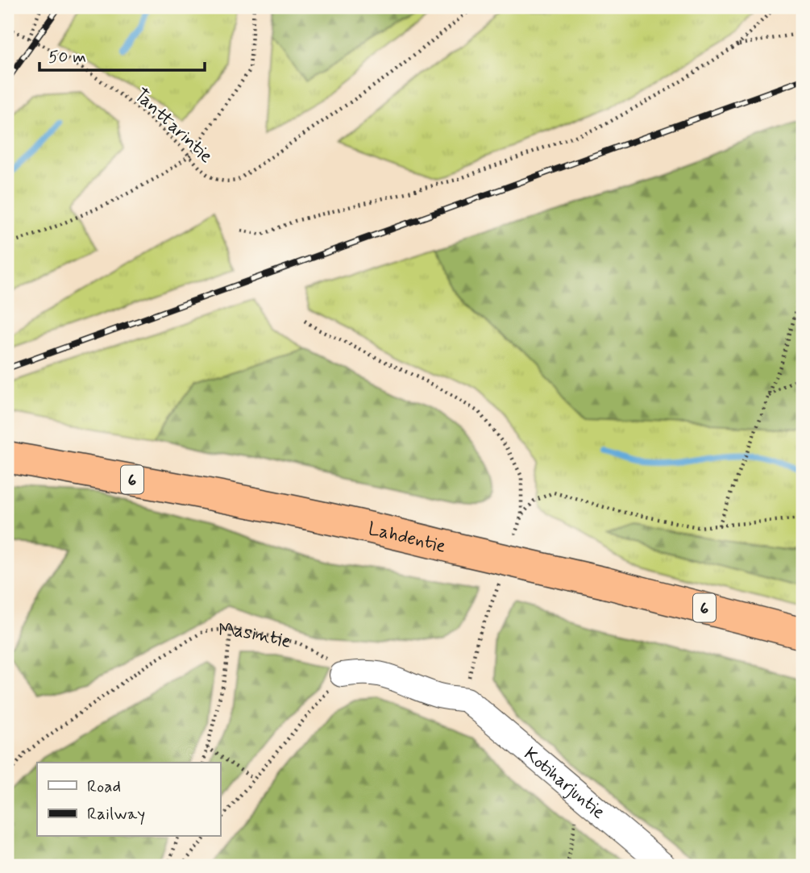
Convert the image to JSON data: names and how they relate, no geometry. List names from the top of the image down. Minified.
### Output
{"streets":{"highway":["6","Lahdentie"],"street":["Kotiharjuntie"],"path":["Tanttarintie","Masintie"]},"legend":["Road","Railway"],"scale_bar":"50 m"}
